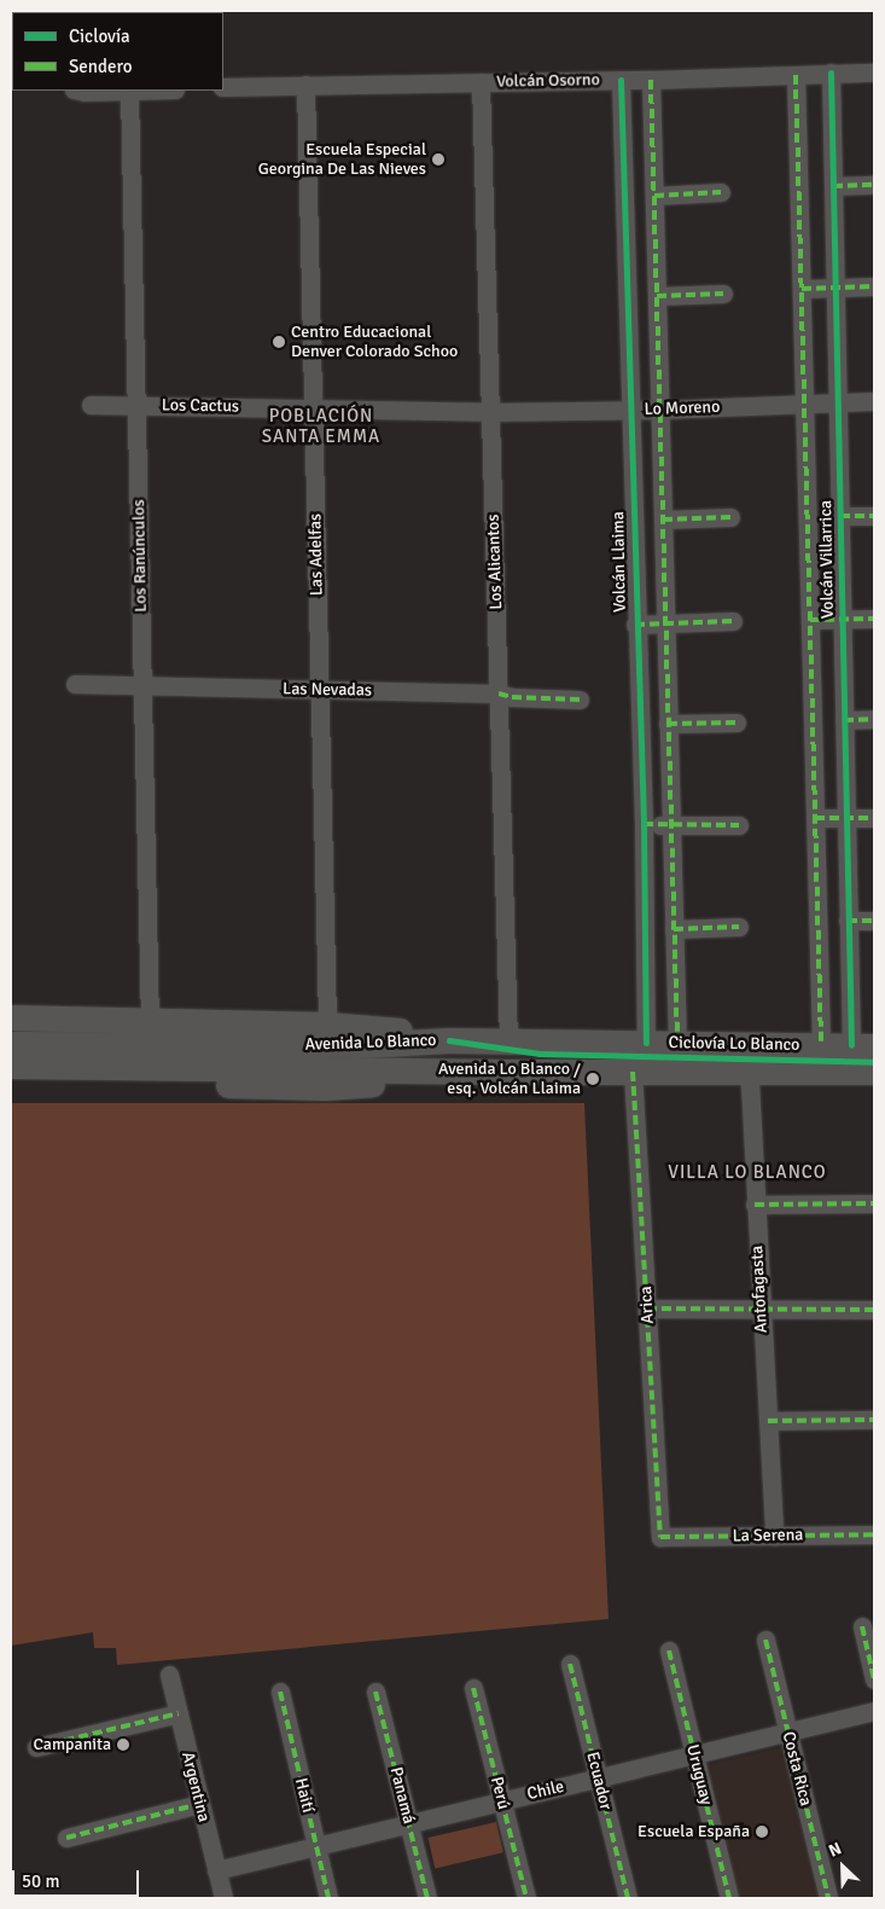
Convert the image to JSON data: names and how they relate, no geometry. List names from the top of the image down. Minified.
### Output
{"streets":{"main road":["Avenida Lo Blanco"],"street":["Volcán Osorno","Los Cactus","Lo Moreno","Las Adelfas","Los Ranúnculos","Volcán Villarrica","Los Alicantos","Volcán Llaima","Las Nevadas","Antofagasta","Arica","La Serena","Costa Rica","Uruguay","Ecuador","Argentina","Chile","Perú","Haití","Panamá"],"cycle path":["Ciclovía Lo Blanco"]},"crossings":[["Volcán Osorno","Las Adelfas"],["Volcán Osorno","Volcán Villarrica"],["Volcán Osorno","Los Alicantos"],["Volcán Osorno","Volcán Llaima"],["Los Cactus","Lo Moreno"],["Los Cactus","Las Adelfas"],["Los Cactus","Los Ranúnculos"],["Los Cactus","Los Alicantos"],["Lo Moreno","Volcán Villarrica"],["Lo Moreno","Los Alicantos"],["Lo Moreno","Volcán Llaima"],["Las Adelfas","Las Nevadas"],["Los Ranúnculos","Las Nevadas"],["Los Ranúnculos","Avenida Lo Blanco"],["Volcán Villarrica","Avenida Lo Blanco"],["Los Alicantos","Las Nevadas"],["Los Alicantos","Avenida Lo Blanco"],["Volcán Llaima","Avenida Lo Blanco"],["Avenida Lo Blanco","Antofagasta"],["Avenida Lo Blanco","Arica"],["Antofagasta","La Serena"],["Arica","La Serena"],["Costa Rica","Chile"],["Uruguay","Chile"],["Ecuador","Chile"],["Argentina","Chile"],["Chile","Perú"],["Chile","Haití"],["Chile","Panamá"]],"districts":["POBLACIÓN SANTA EMMA","VILLA LO BLANCO"],"places":["Escuela Especial Georgina De Las Nieves","Centro Educacional Denver Colorado Schoo","Avenida Lo Blanco / esq. Volcán Llaima","Campanita","Escuela España"],"legend":["Ciclovía","Sendero"],"scale_bar":"50 m","north":"top left"}
